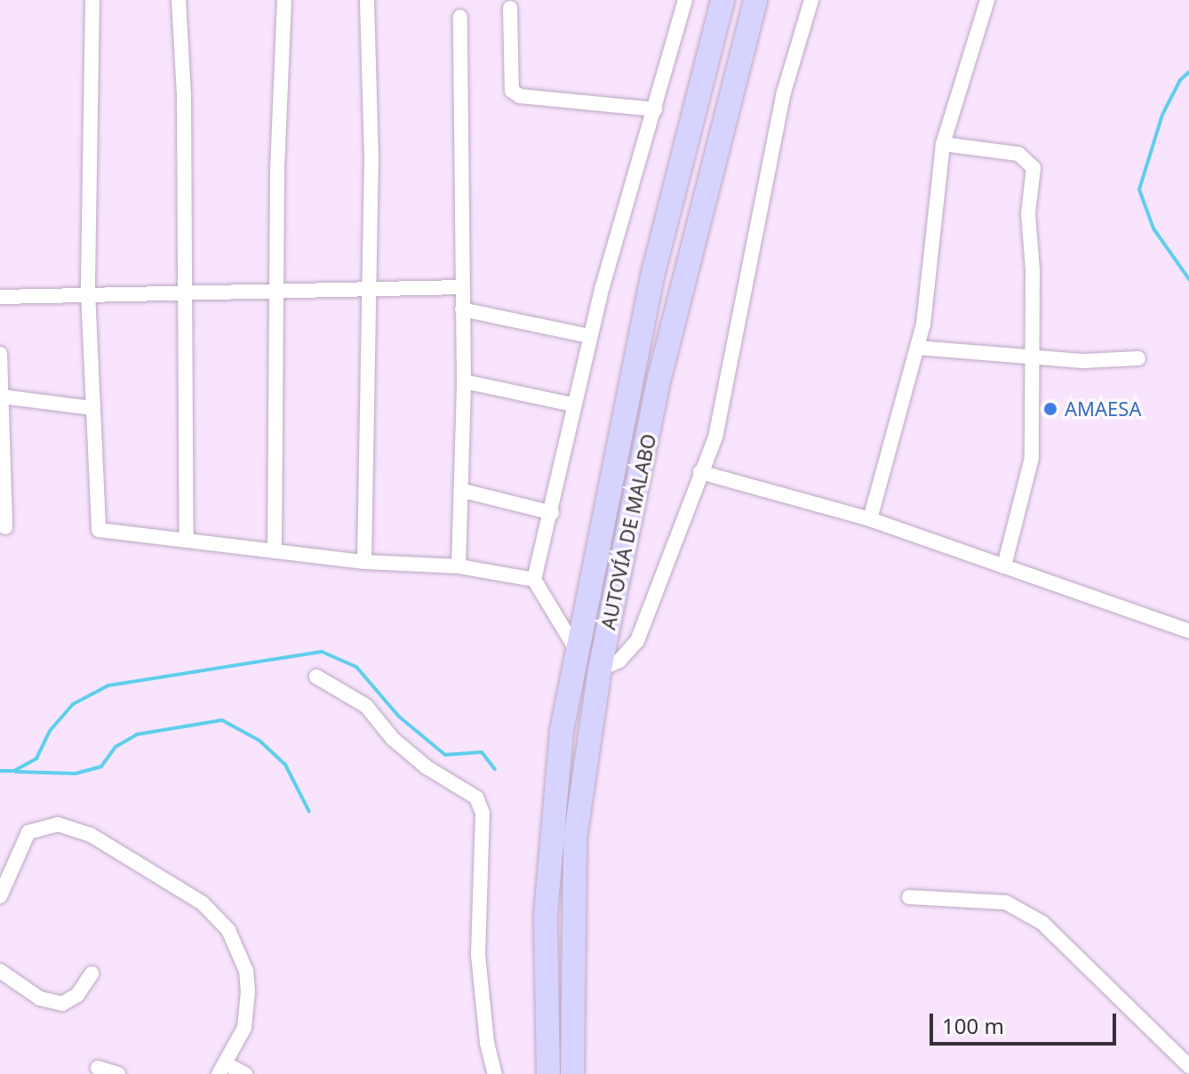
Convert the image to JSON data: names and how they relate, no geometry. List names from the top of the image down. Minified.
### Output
{"streets":{"main road":["AUTOVÍA DE MALABO"]},"places":["AMAESA"],"scale_bar":"100 m"}
